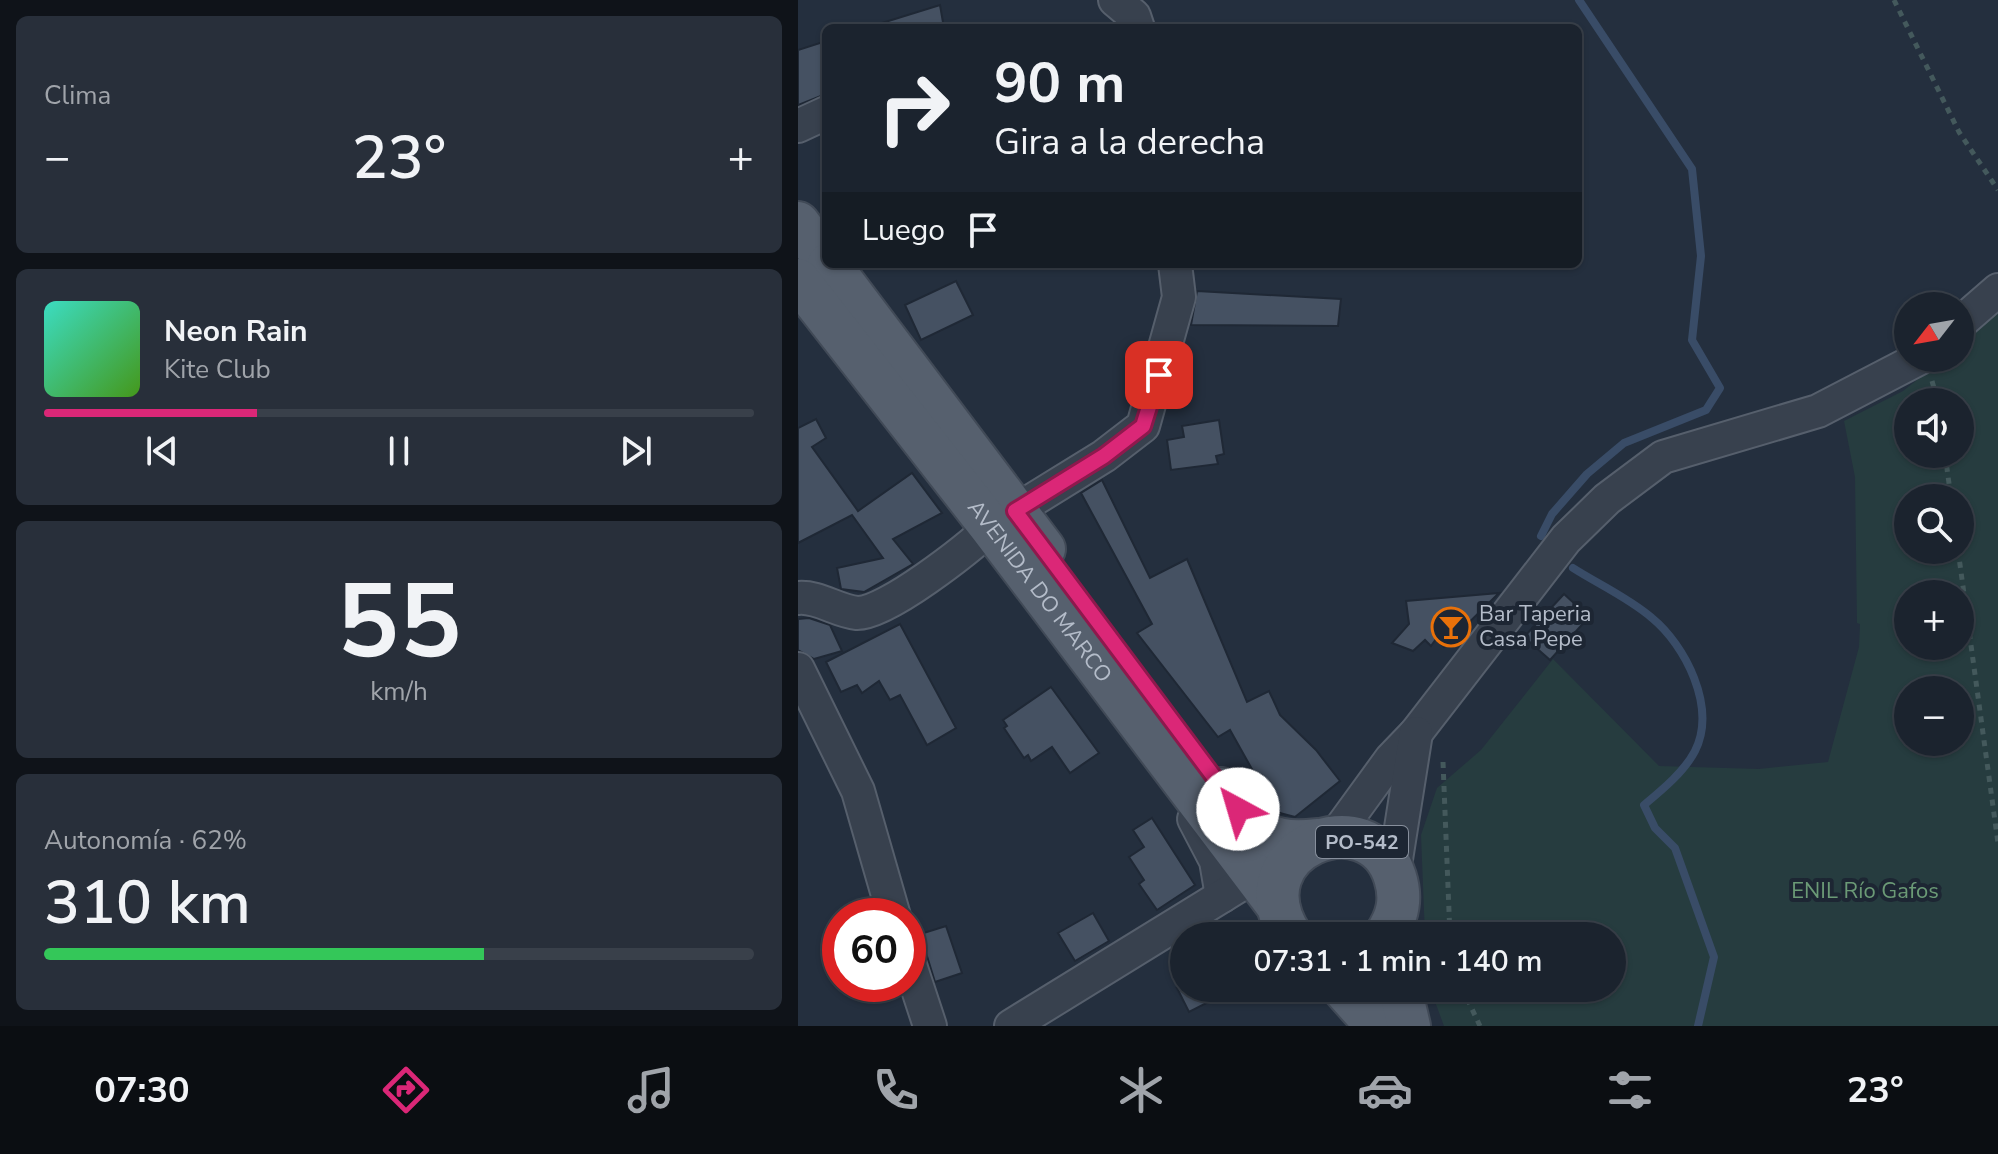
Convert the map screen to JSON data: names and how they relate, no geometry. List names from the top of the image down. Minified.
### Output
{"streets":{"main road":["AVENIDA DO MARCO","PO-542"]},"crossings":[["AVENIDA DO MARCO","PO-542"]],"parks":["ENIL Río Gafos"],"places":{"bar":["Bar Taperia Casa Pepe"]},"north":"bottom left","page":{"tile":["Clima",["55","km/h"],["Autonomía · 62%","310 km"]],"turn":["90 m","Gira a la derecha"],"heat":["−","23°","+"],"then":"Luego","map_buttons":["+","−"],"song":["Neon Rain","Kite Club"],"limit":"60","trip":"07:31 · 1 min · 140 m","tabs":["07:30","23°"]}}
